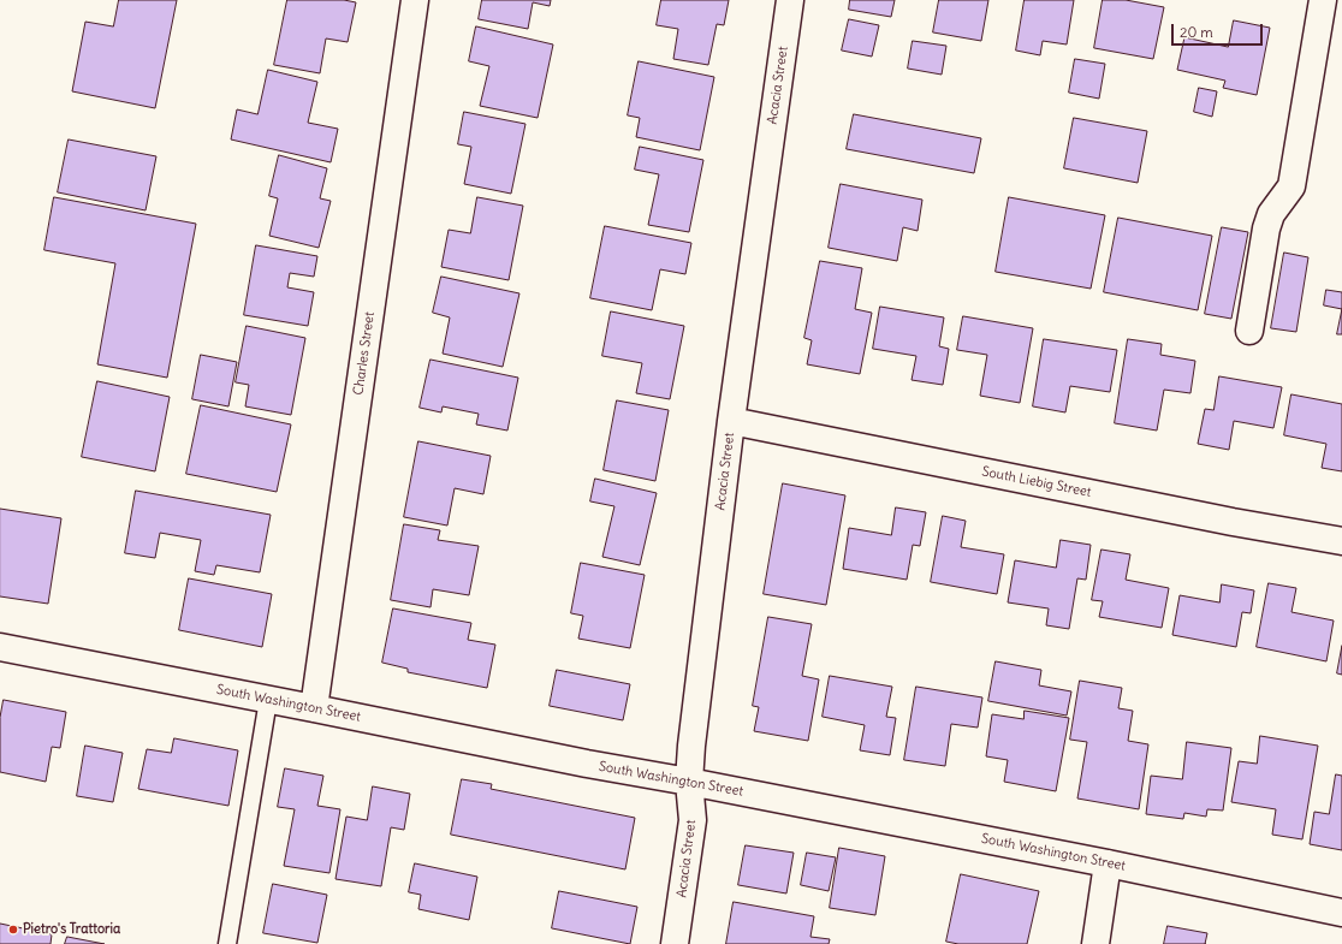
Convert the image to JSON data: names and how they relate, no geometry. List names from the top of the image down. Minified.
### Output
{"streets":{"street":["Acacia Street","Charles Street","South Liebig Street","South Washington Street"]},"crossings":[["Acacia Street","South Liebig Street"],["Acacia Street","South Washington Street"],["Charles Street","South Washington Street"]],"places":["Pietro's Trattoria"],"scale_bar":"20 m"}
